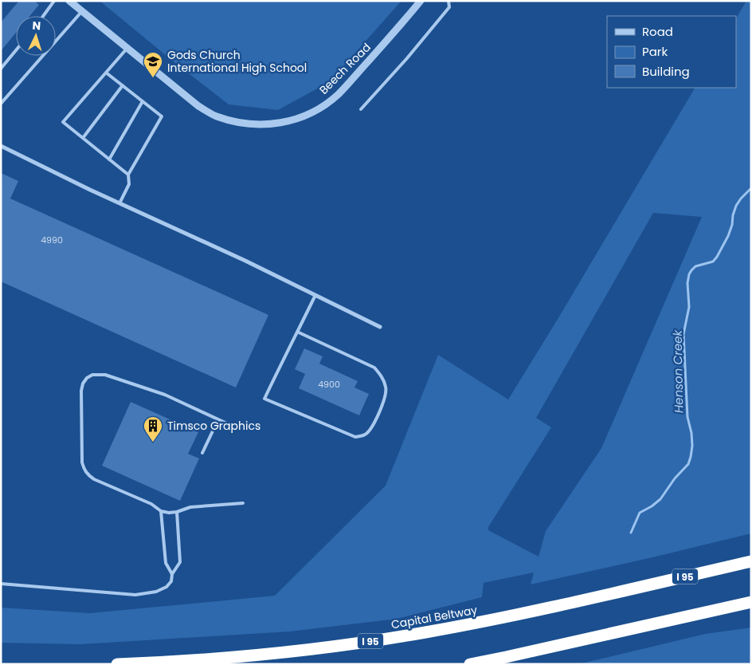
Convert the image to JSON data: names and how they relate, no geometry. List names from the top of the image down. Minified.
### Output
{"streets":{"highway":["I 95","Capital Beltway"],"street":["Beech Road"]},"water":["Henson Creek"],"places":{"school or university":["Gods Church International High School"],"building":["Timsco Graphics"]},"house_numbers":["4990","4900"],"legend":["Road","Park","Building"],"north":"top"}
